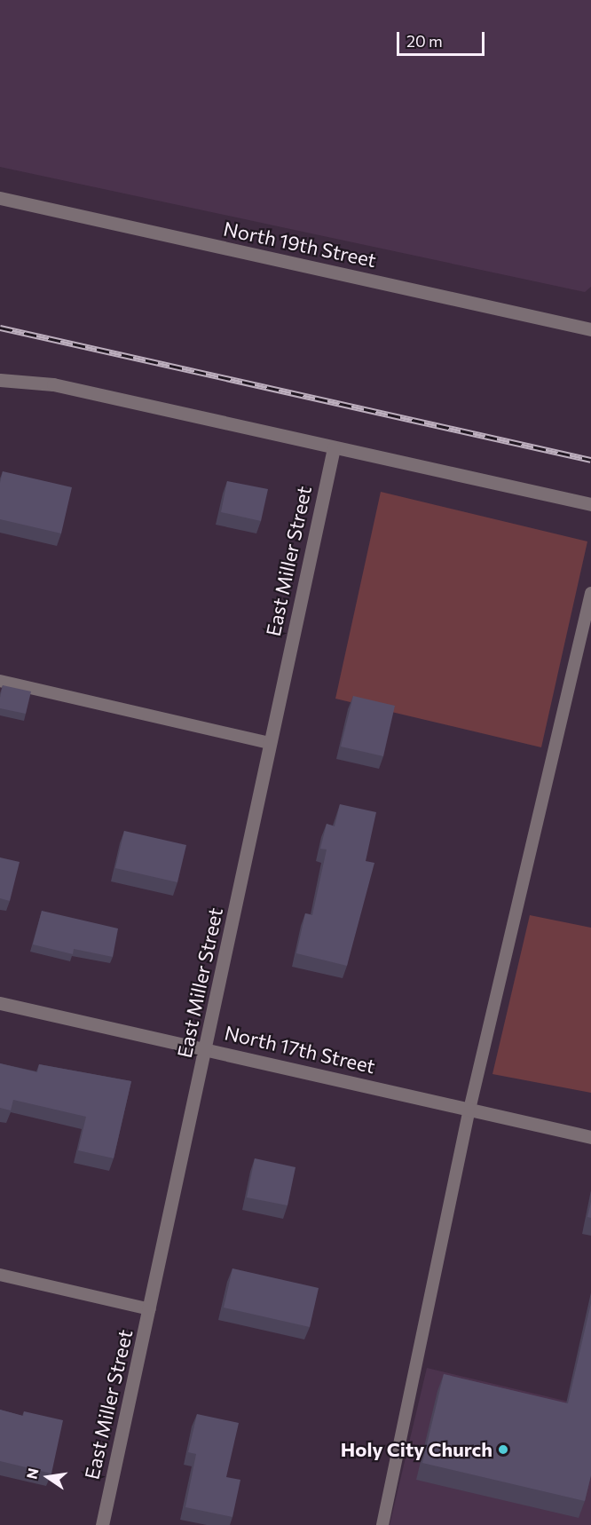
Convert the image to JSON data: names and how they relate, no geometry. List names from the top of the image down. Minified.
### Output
{"streets":{"street":["North 19th Street","East Miller Street","North 17th Street"]},"crossings":[["East Miller Street","North 17th Street"]],"places":["Holy City Church"],"scale_bar":"20 m","north":"left"}
